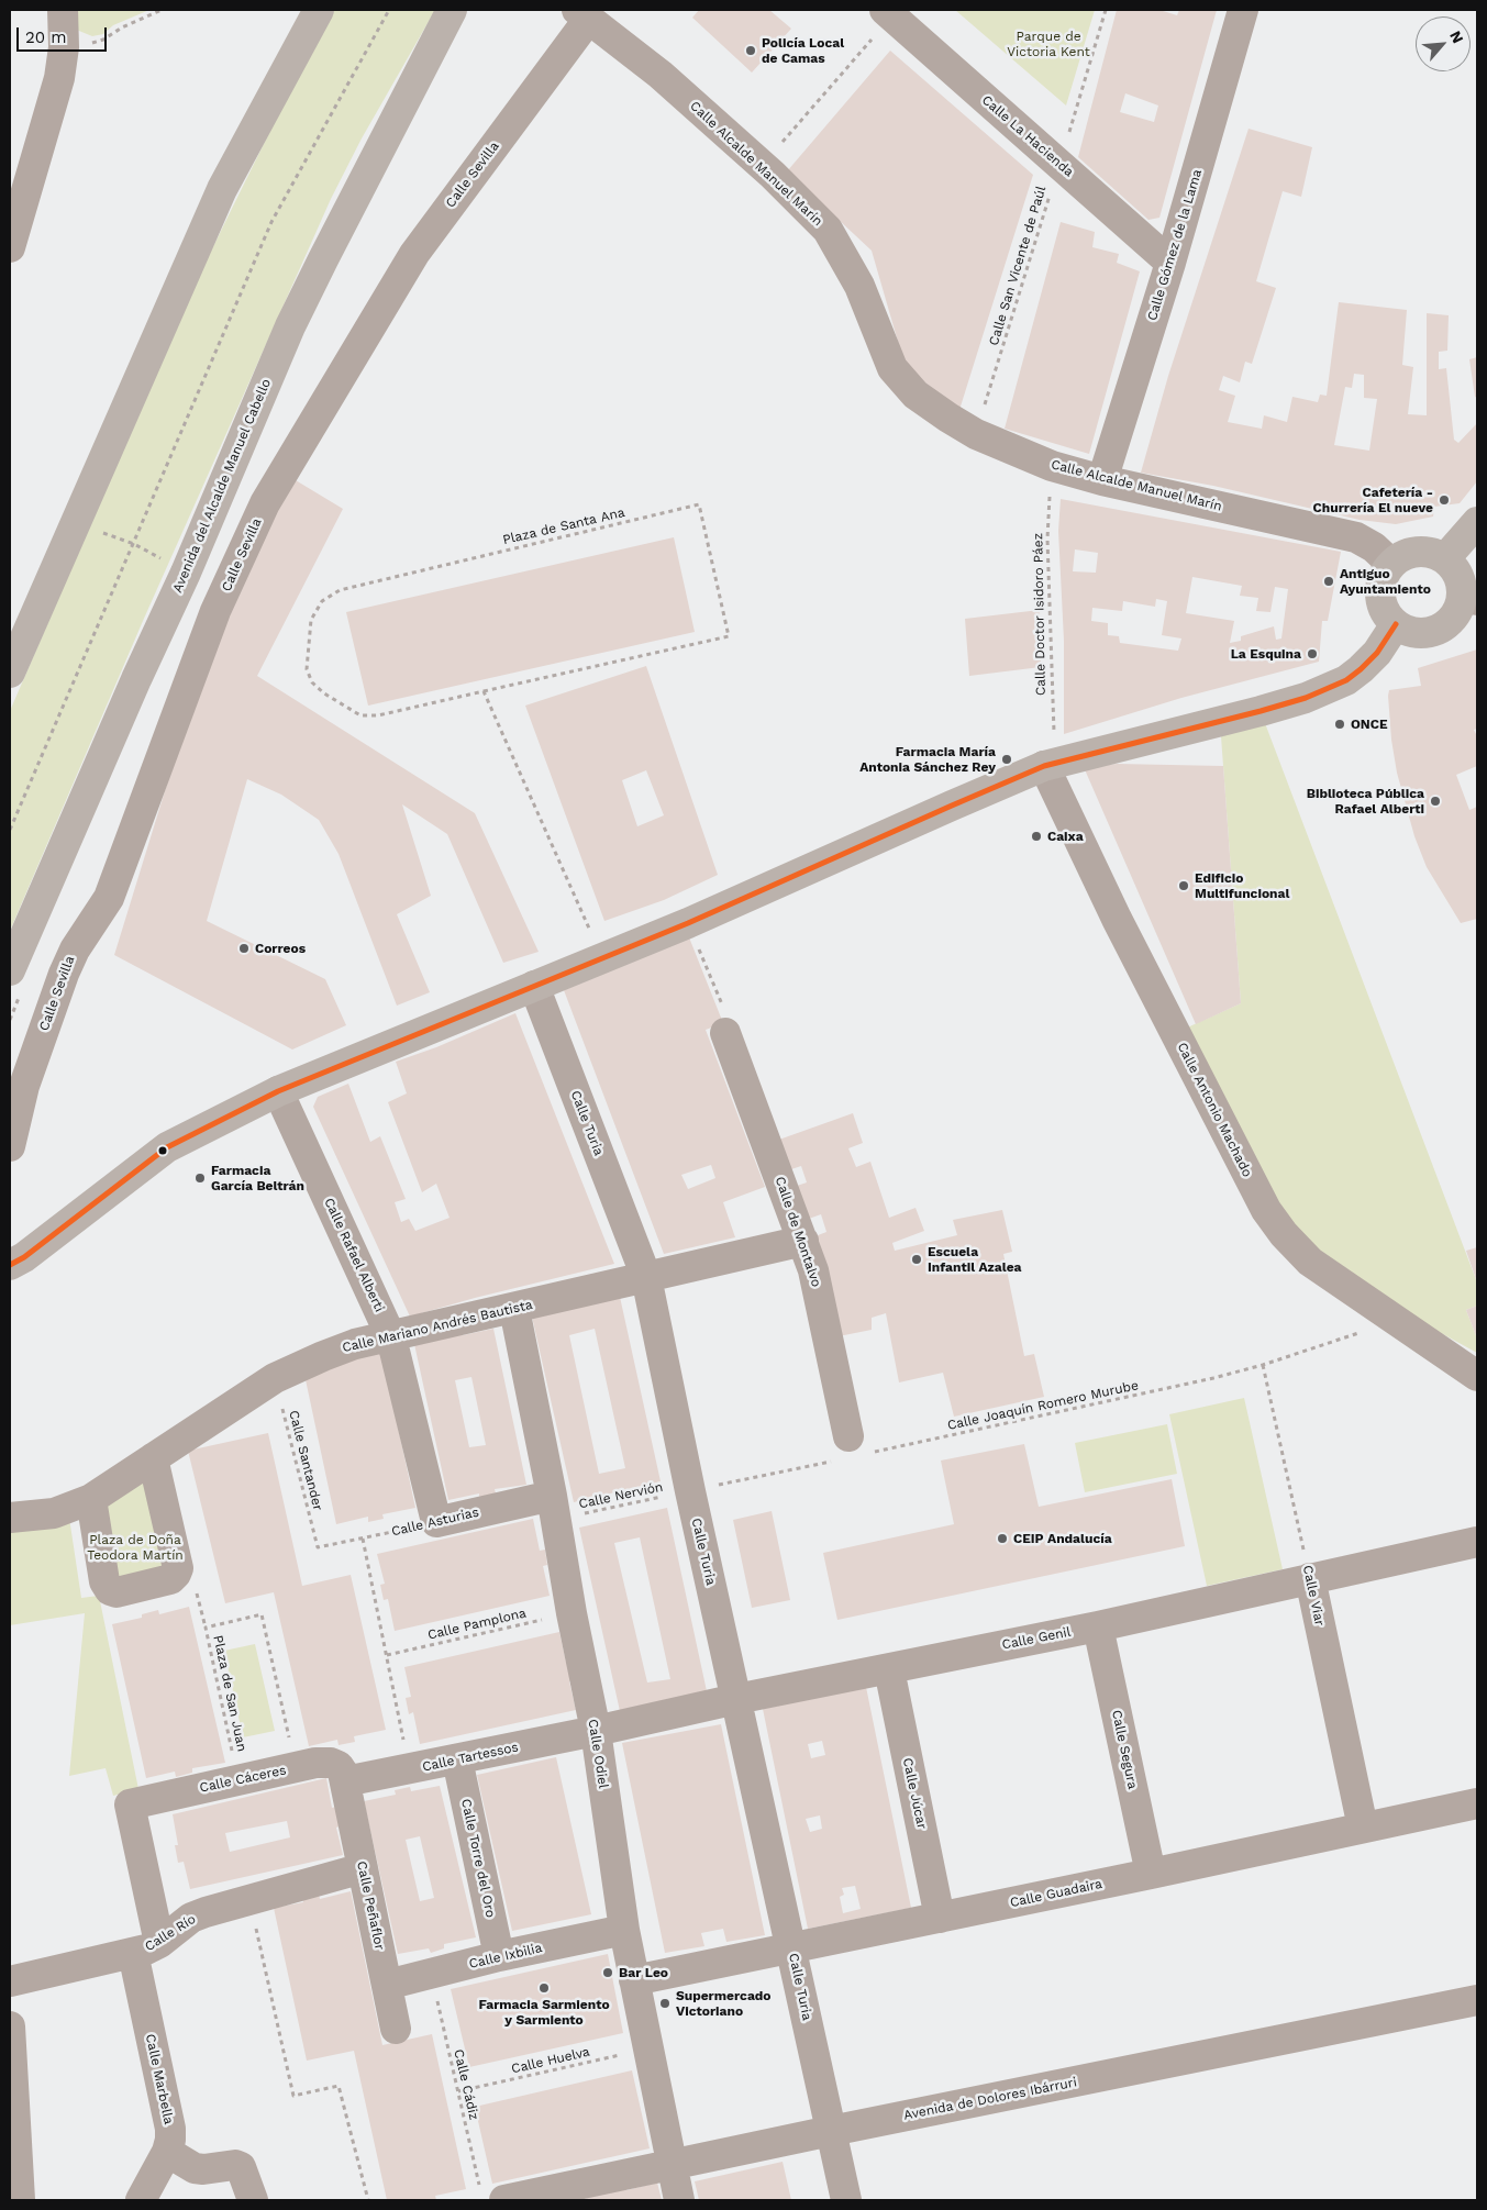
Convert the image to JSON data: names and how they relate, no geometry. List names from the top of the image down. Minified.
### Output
{"streets":{"street":["Calle La Hacienda","Calle Alcalde Manuel Marín","Calle Sevilla","Calle Gómez de la Lama","Avenida del Alcalde Manuel Cabello","Calle Antonio Machado","Calle Turia","Calle de Montalvo","Calle Rafael Alberti","Calle Mariano Andrés Bautista","Calle Asturias","Calle Viar","Calle Genil","Calle Segura","Calle Odiel","Calle Tartessos","Calle Cáceres","Calle Júcar","Calle Torre del Oro","Calle Guadaira","Calle Peñaflor","Calle Río","Calle Ixbilia","Calle Marbella","Avenida de Dolores Ibárruri"],"path":["Calle San Vicente de Paúl","Plaza de Santa Ana","Calle Doctor Isidoro Páez","Calle Joaquín Romero Murube","Calle Santander","Calle Nervión","Calle Pamplona","Plaza de San Juan","Calle Huelva","Calle Cádiz"]},"crossings":[["Calle La Hacienda","Calle Gómez de la Lama"],["Calle La Hacienda","Calle San Vicente de Paúl"],["Calle Alcalde Manuel Marín","Calle Sevilla"],["Calle Alcalde Manuel Marín","Calle Gómez de la Lama"],["Calle Alcalde Manuel Marín","Calle San Vicente de Paúl"],["Calle Alcalde Manuel Marín","Calle Doctor Isidoro Páez"],["Calle Doctor Isidoro Páez","Calle Antonio Machado"],["Calle Antonio Machado","Calle Joaquín Romero Murube"],["Calle Turia","Calle Mariano Andrés Bautista"],["Calle Turia","Calle Nervión"],["Calle Turia","Calle Genil"],["Calle Turia","Calle Guadaira"],["Calle Turia","Avenida de Dolores Ibárruri"],["Calle de Montalvo","Calle Mariano Andrés Bautista"],["Calle Rafael Alberti","Calle Mariano Andrés Bautista"],["Calle Rafael Alberti","Calle Asturias"],["Calle Mariano Andrés Bautista","Calle Santander"],["Calle Mariano Andrés Bautista","Calle Odiel"],["Calle Joaquín Romero Murube","Calle Viar"],["Calle Santander","Calle Asturias"],["Calle Nervión","Calle Asturias"],["Calle Nervión","Calle Odiel"],["Calle Asturias","Calle Odiel"],["Calle Viar","Calle Genil"],["Calle Viar","Calle Guadaira"],["Calle Pamplona","Calle Odiel"],["Calle Genil","Calle Segura"],["Calle Genil","Calle Odiel"],["Calle Genil","Calle Tartessos"],["Calle Genil","Calle Júcar"],["Plaza de San Juan","Calle Cáceres"],["Calle Segura","Calle Guadaira"],["Calle Odiel","Calle Tartessos"],["Calle Odiel","Calle Guadaira"],["Calle Odiel","Calle Ixbilia"],["Calle Odiel","Calle Huelva"],["Calle Odiel","Avenida de Dolores Ibárruri"],["Calle Tartessos","Calle Cáceres"],["Calle Tartessos","Calle Torre del Oro"],["Calle Tartessos","Calle Peñaflor"],["Calle Cáceres","Calle Peñaflor"],["Calle Cáceres","Calle Marbella"],["Calle Júcar","Calle Guadaira"],["Calle Torre del Oro","Calle Ixbilia"],["Calle Peñaflor","Calle Río"],["Calle Peñaflor","Calle Ixbilia"],["Calle Río","Calle Marbella"],["Calle Ixbilia","Calle Cádiz"],["Calle Huelva","Calle Cádiz"],["Calle Cádiz","Avenida de Dolores Ibárruri"]],"parks":["Parque de Victoria Kent","Plaza de Doña Teodora Martín"],"places":["Policía Local de Camas","Cafetería - Churrería El nueve","Antiguo Ayuntamiento","La Esquina","ONCE","Farmacia María Antonia Sánchez Rey","Biblioteca Pública Rafael Alberti","Caixa","Edificio Multifuncional","Correos","Farmacia García Beltrán","Escuela Infantil Azalea","CEIP Andalucía","Bar Leo","Farmacia Sarmiento y Sarmiento","Supermercado Victoriano"],"scale_bar":"20 m","north":"top right"}
